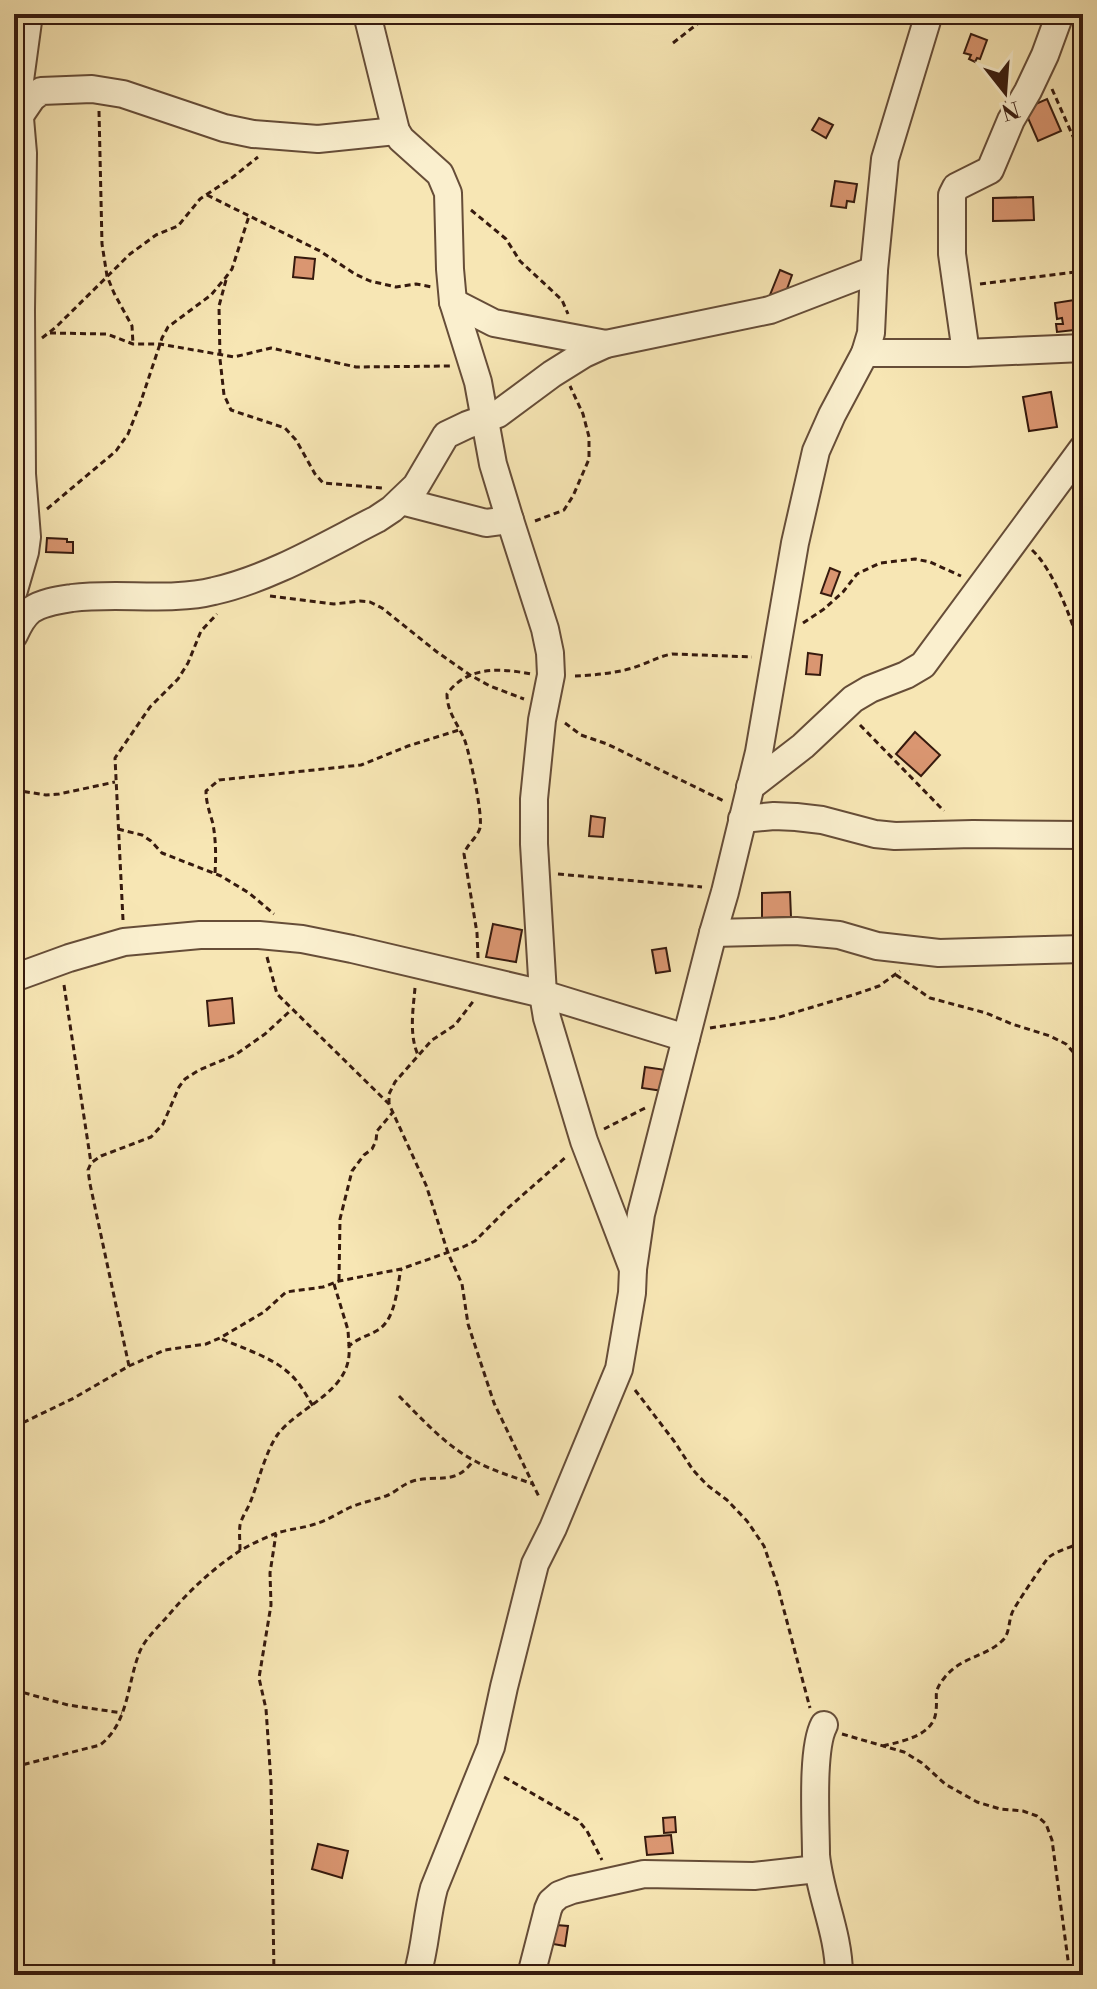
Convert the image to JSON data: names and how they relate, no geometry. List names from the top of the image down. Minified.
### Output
{"north":"bottom"}
